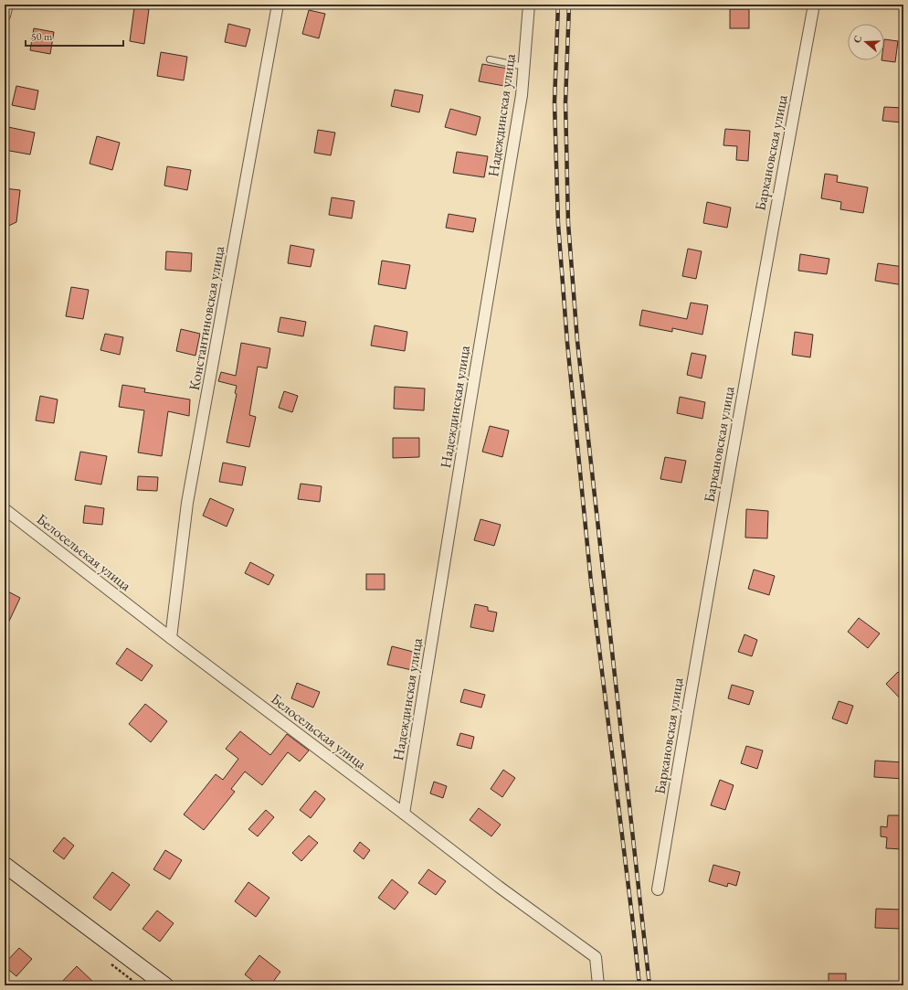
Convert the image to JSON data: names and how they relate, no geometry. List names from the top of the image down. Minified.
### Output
{"streets":{"street":["Надеждинская улица","Баркановская улица","Константиновская улица","Белосельская улица"]},"crossings":[["Надеждинская улица","Белосельская улица"],["Константиновская улица","Белосельская улица"]],"scale_bar":"50 m","north":"left"}
